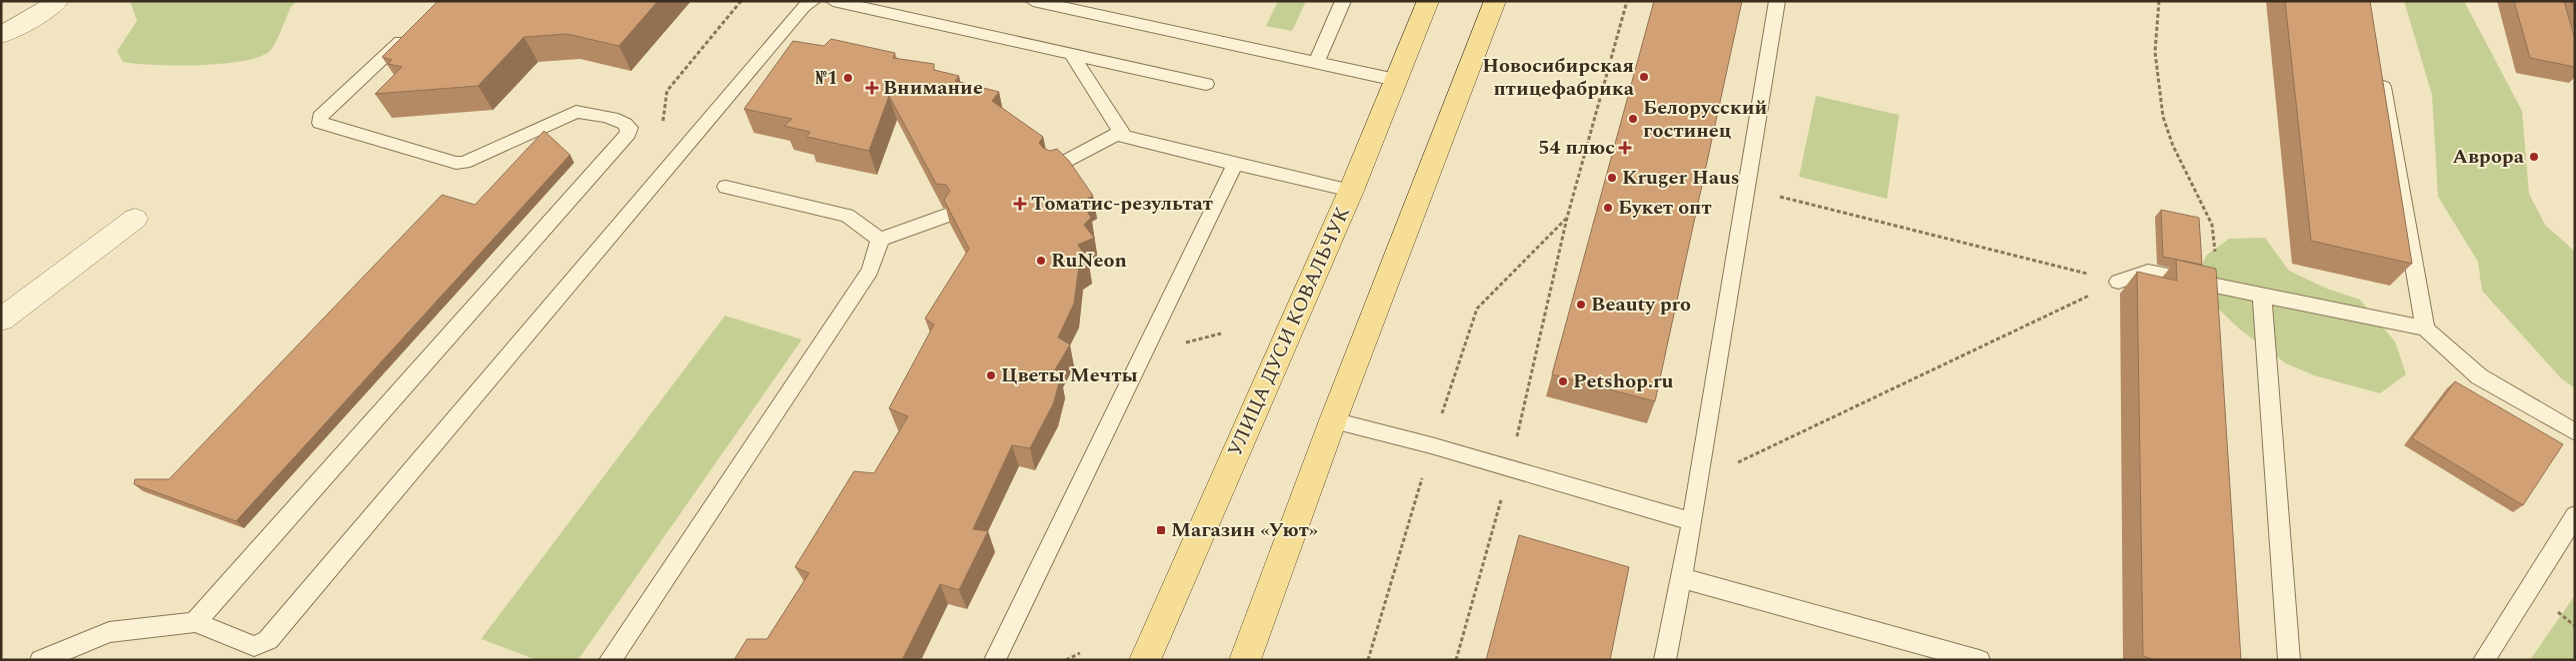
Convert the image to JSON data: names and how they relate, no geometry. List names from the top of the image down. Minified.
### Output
{"streets":{"main road":["УЛИЦА ДУСИ КОВАЛЬЧУК"]},"places":{"other":["Новосибирская птицефабрика","№1","Белорусский гостинец","Аврора","Kruger Haus","Букет опт","RuNeon","Beauty pro","Цветы Мечты","Petshop.ru"],"health":["Внимание","54 плюс","Томатис-результат"],"transit":["Магазин «Уют»"]}}
